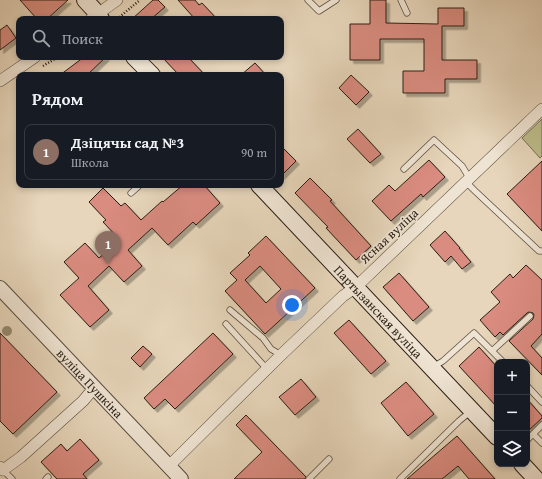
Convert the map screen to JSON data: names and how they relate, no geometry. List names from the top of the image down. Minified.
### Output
{"streets":{"main road":["Партызанская вуліца"],"street":["Ясная вуліца","вуліца Пушкіна"]},"crossings":[["Ясная вуліца","Партызанская вуліца"],["Ясная вуліца","вуліца Пушкіна"]],"page":{"search":"Поиск","heading":"Рядом","list":[{"mark":"1","name":"Дзіцячы сад №3","note":"Школа","value":"90 m"}],"pins":"1","map_buttons":["+","−"]}}
